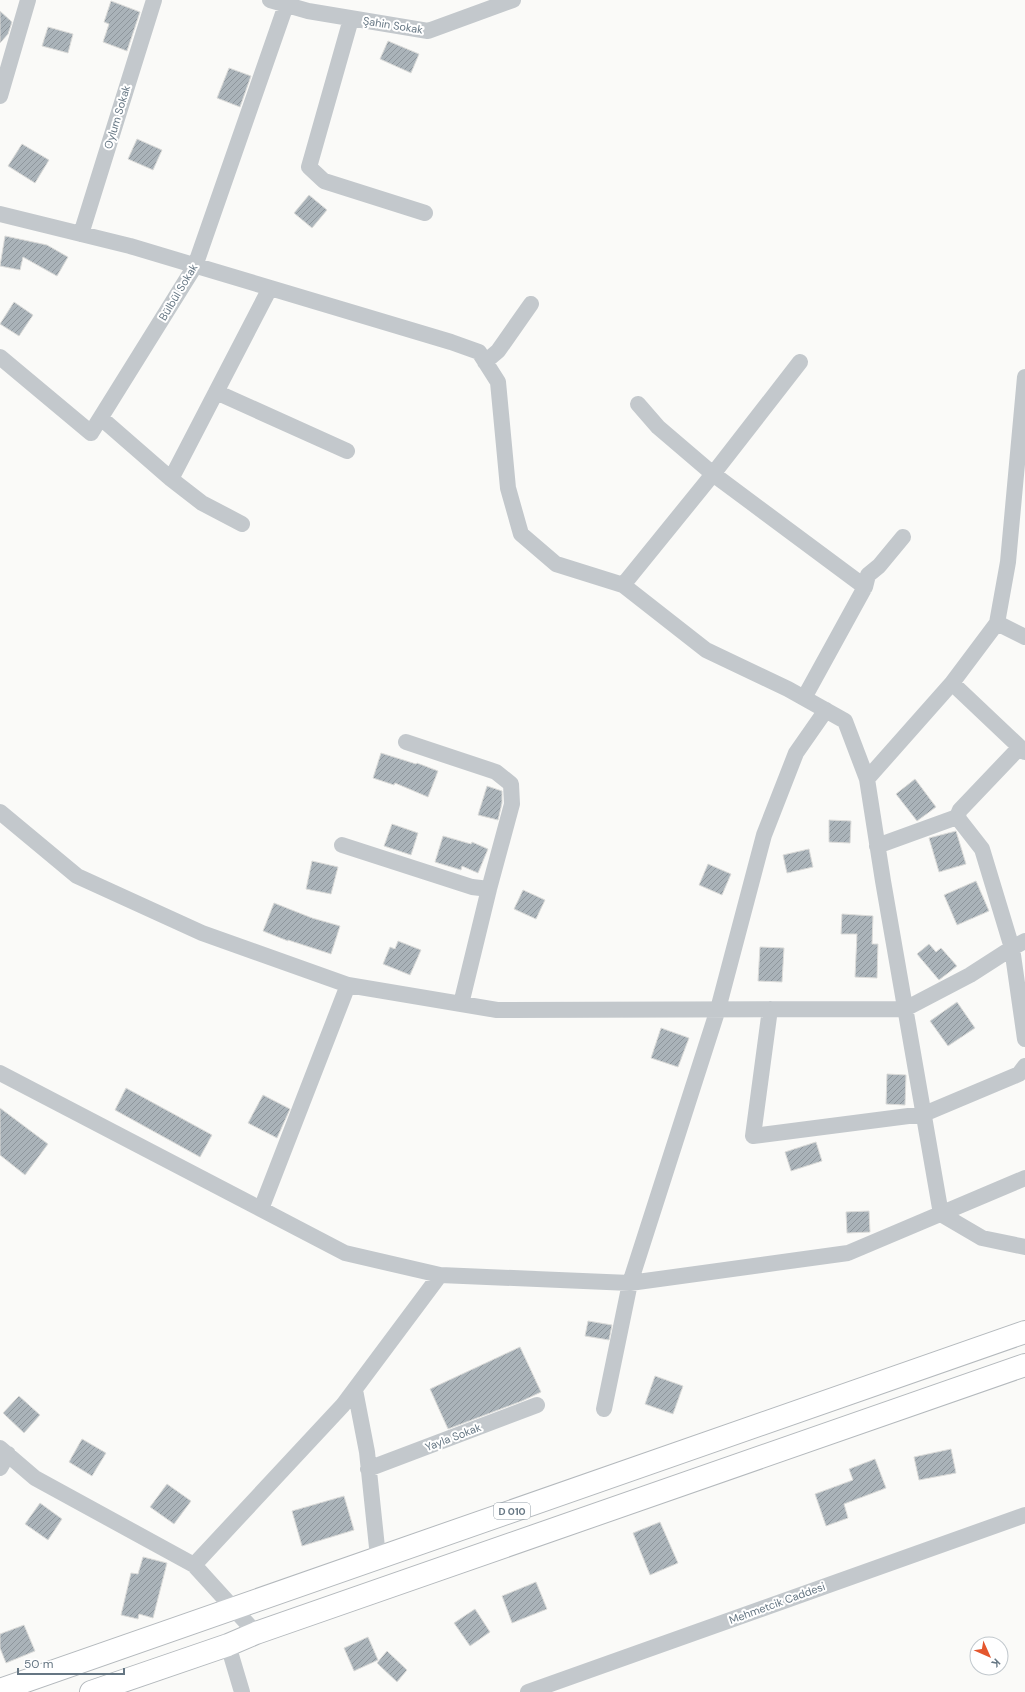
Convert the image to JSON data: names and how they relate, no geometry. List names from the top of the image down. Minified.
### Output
{"streets":{"highway":["D 010"],"street":["Şahin Sokak","Oylum Sokak","Bülbül Sokak","Yayla Sokak","Mehmetcik Caddesi"]},"crossings":[["Şahin Sokak","Bülbül Sokak"]],"scale_bar":"50 m","north":"bottom right"}
